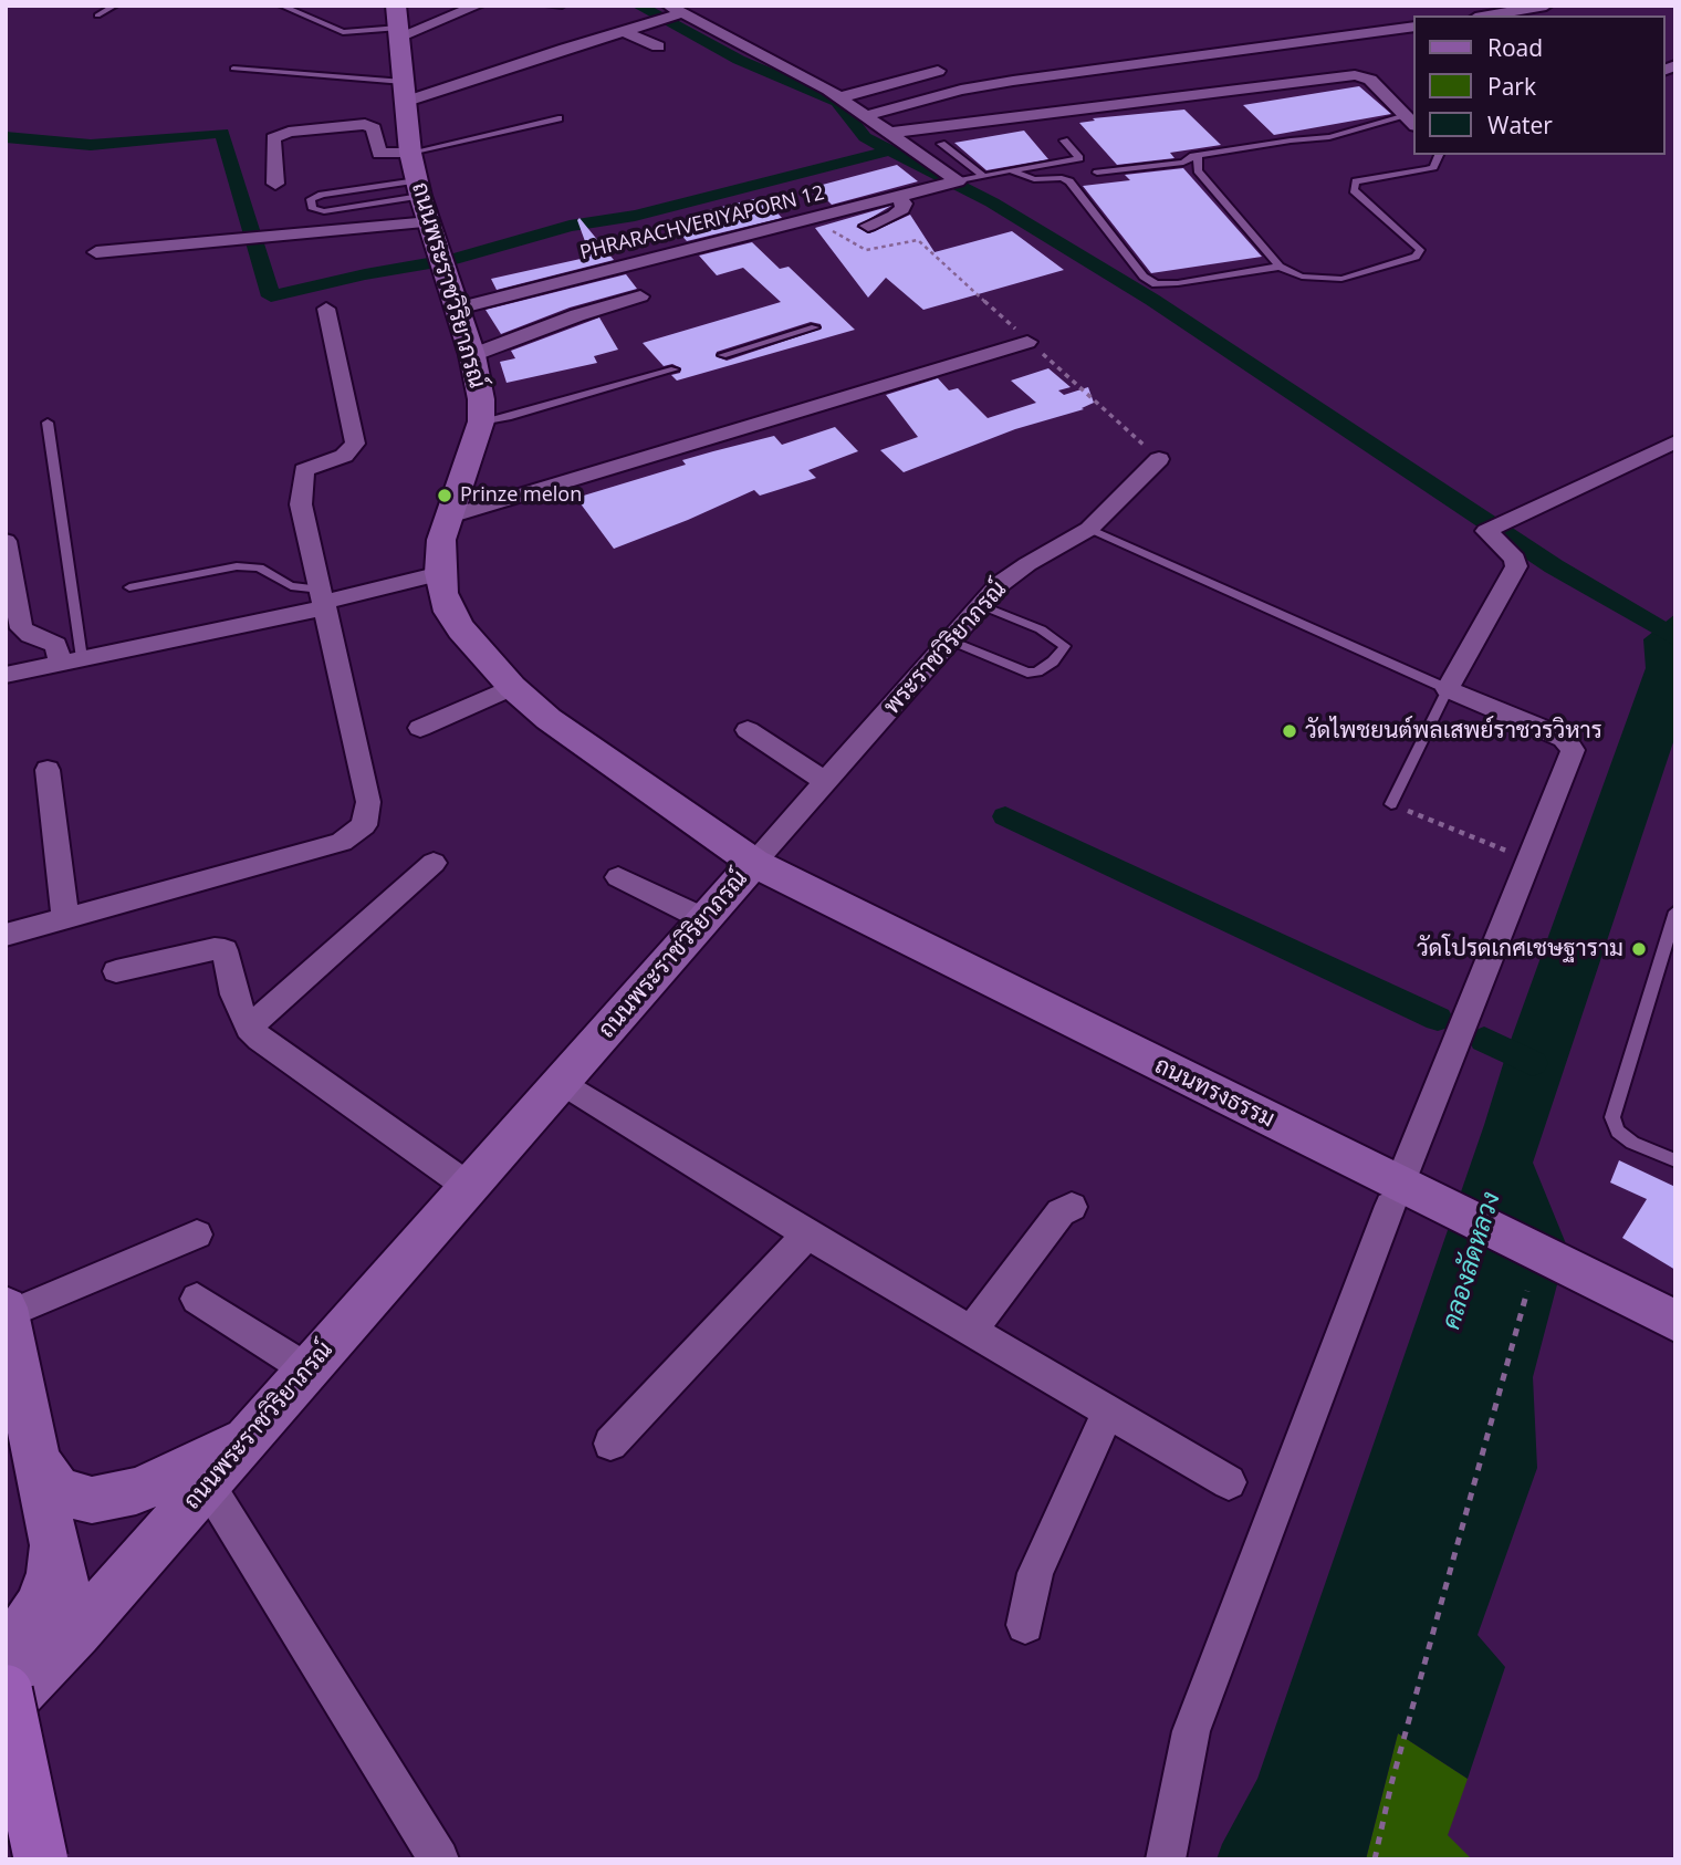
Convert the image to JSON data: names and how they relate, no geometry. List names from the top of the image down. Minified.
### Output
{"streets":{"main road":["ถนนพระราชวิริยาภรณ์","ถนนทรงธรรม"],"street":["PHRARACHVERIYAPORN 12","พระราชวิริยาภรณ์"]},"crossings":[["PHRARACHVERIYAPORN 12","ถนนพระราชวิริยาภรณ์"],["ถนนพระราชวิริยาภรณ์","พระราชวิริยาภรณ์"],["ถนนพระราชวิริยาภรณ์","ถนนทรงธรรม"],["พระราชวิริยาภรณ์","ถนนทรงธรรม"]],"water":["คลองลัดหลวง"],"places":["Prinze melon","วัดไพชยนต์พลเสพย์ราชวรวิหาร","วัดโปรดเกศเชษฐาราม"],"legend":["Road","Park","Water"]}
